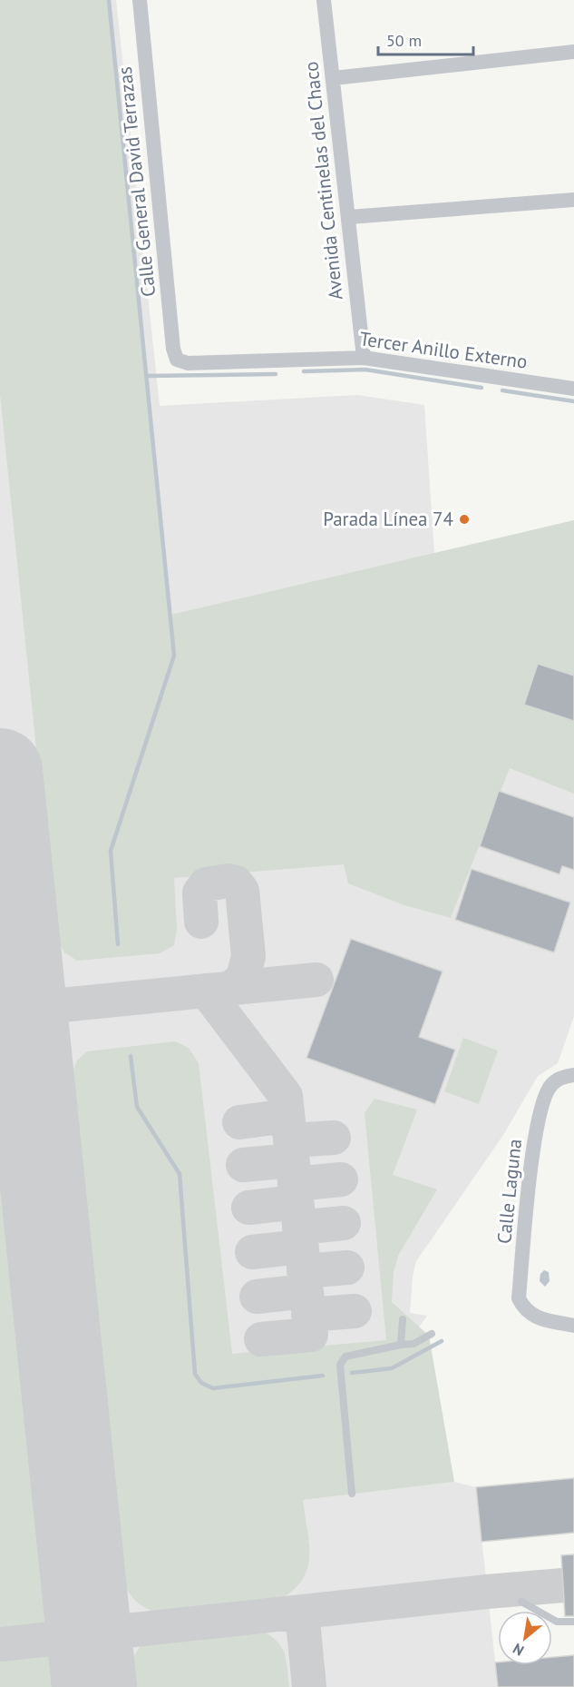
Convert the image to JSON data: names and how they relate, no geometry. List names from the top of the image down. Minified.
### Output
{"streets":{"street":["Avenida Centinelas del Chaco","Calle General David Terrazas","Tercer Anillo Externo","Calle Laguna"]},"crossings":[["Avenida Centinelas del Chaco","Tercer Anillo Externo"],["Calle General David Terrazas","Tercer Anillo Externo"]],"places":["Parada Línea 74"],"scale_bar":"50 m","north":"bottom left"}
